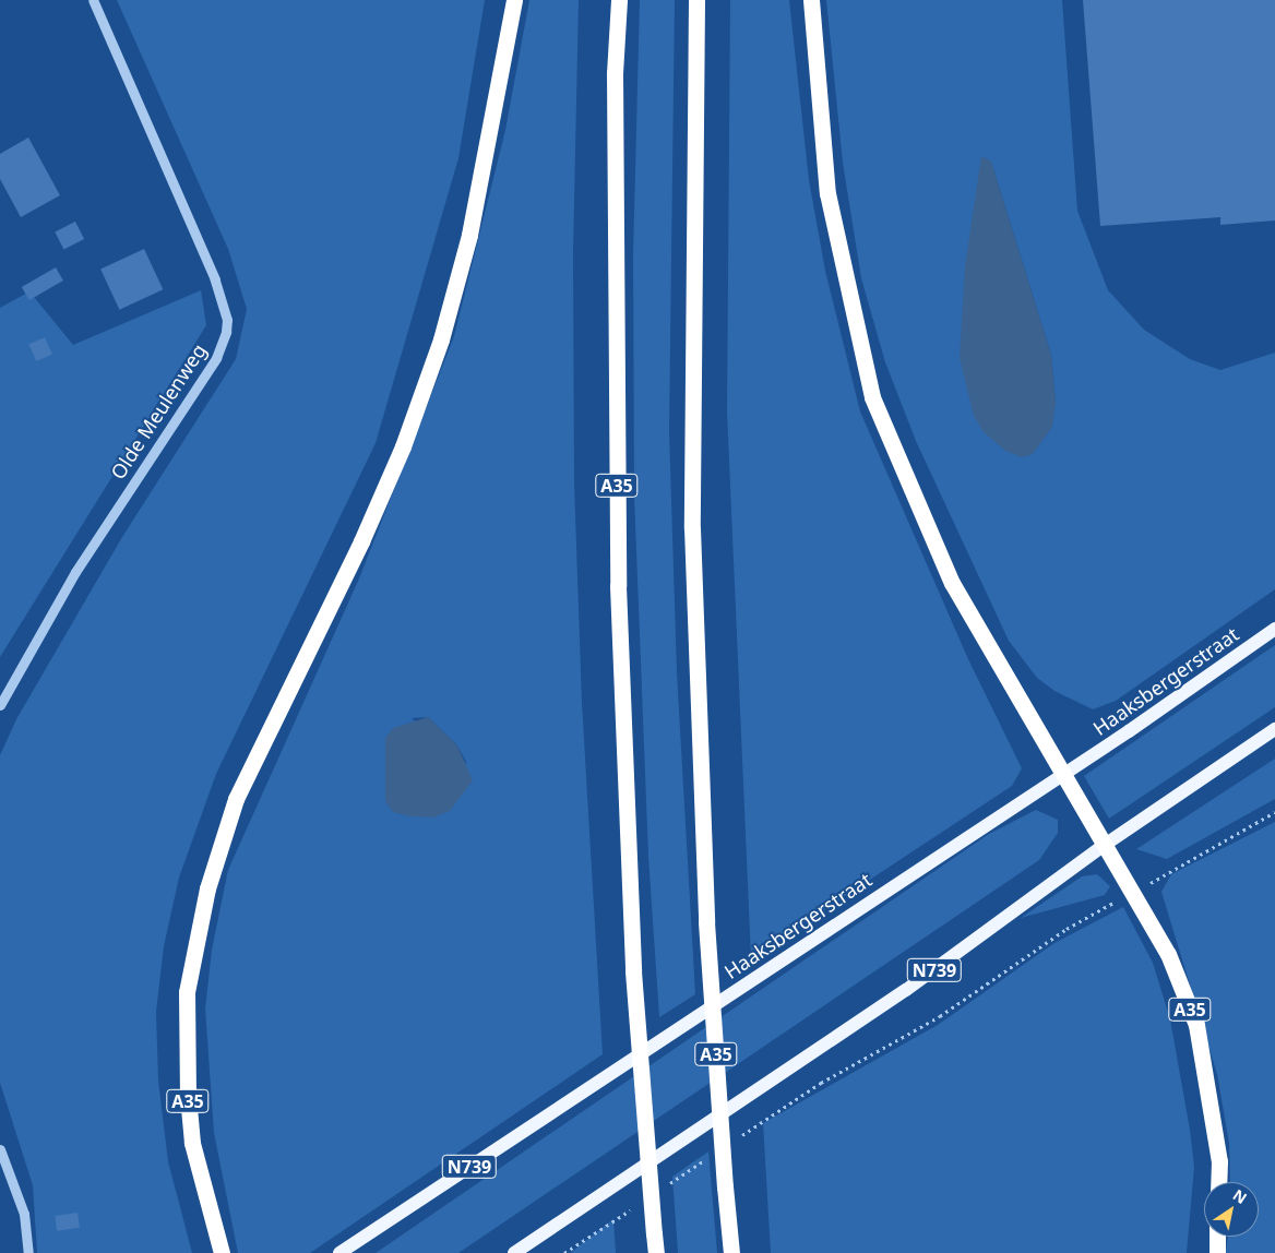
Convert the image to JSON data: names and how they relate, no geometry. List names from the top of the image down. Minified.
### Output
{"streets":{"highway":["A35"],"main road":["Haaksbergerstraat","N739"],"street":["Olde Meulenweg"]},"crossings":[["A35","Haaksbergerstraat"],["A35","N739"]],"north":"top right"}
